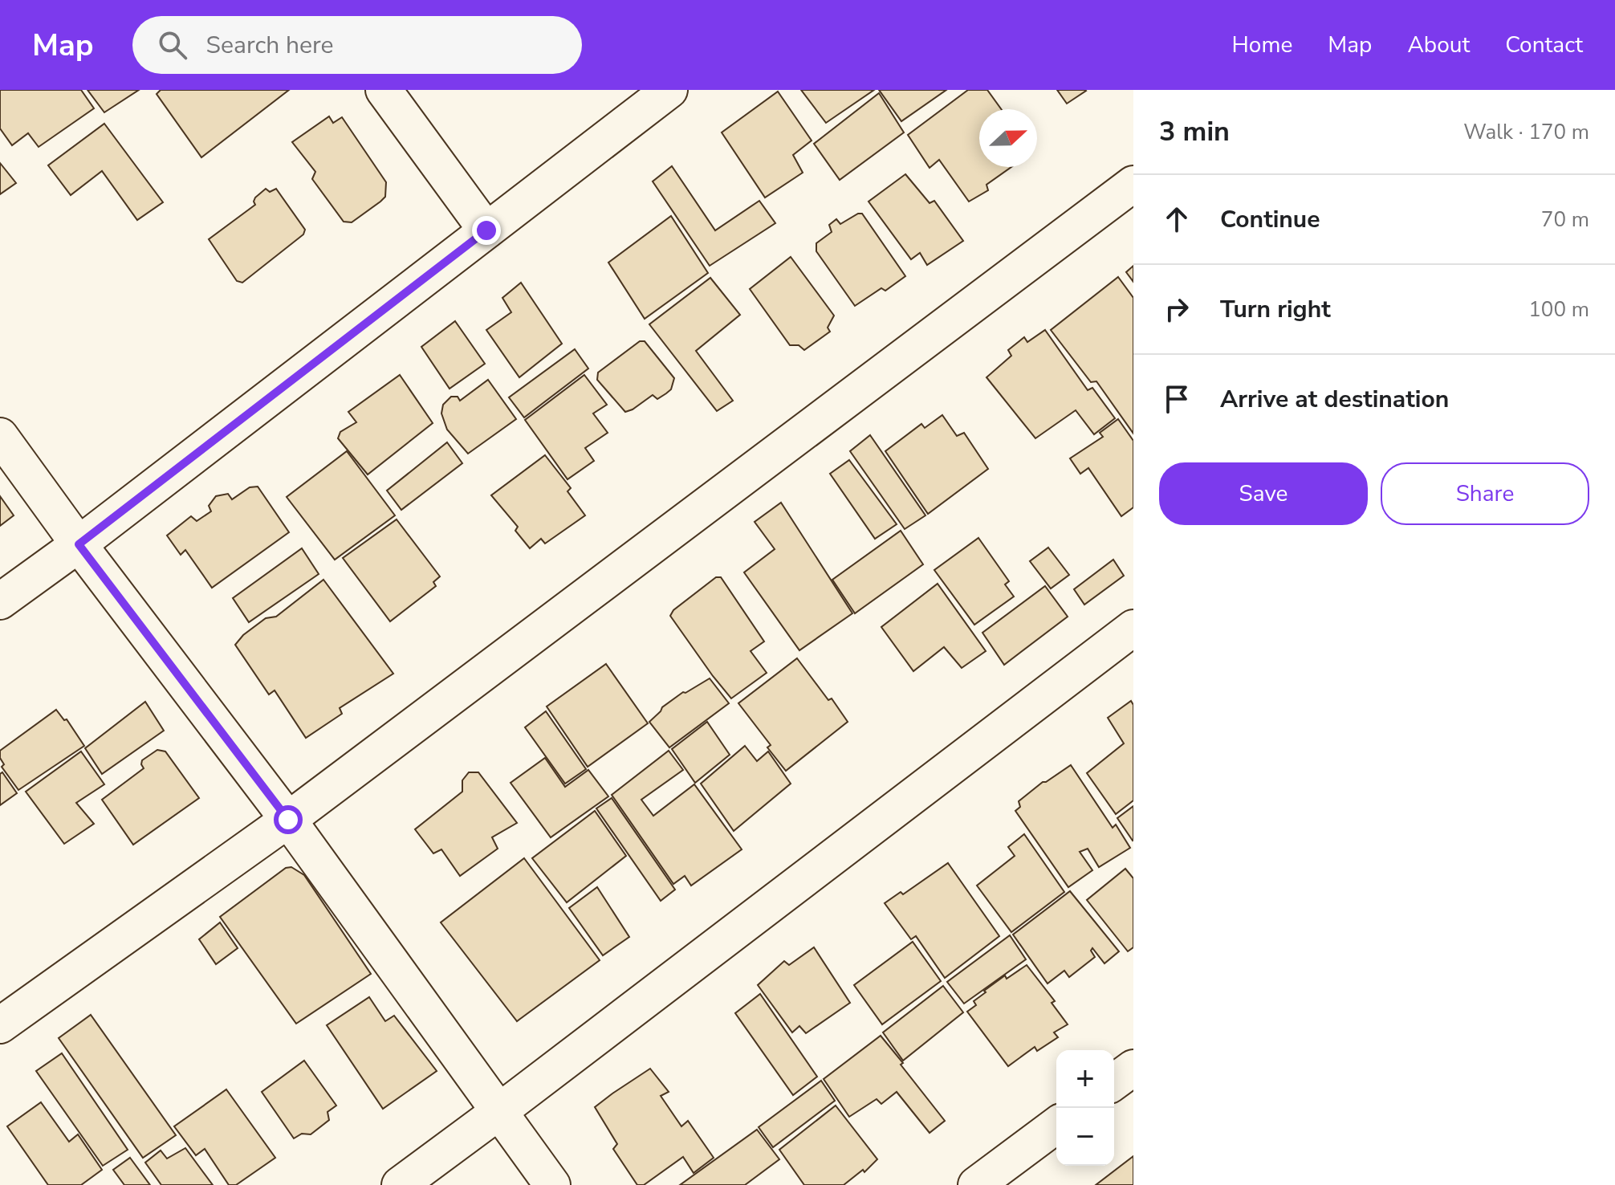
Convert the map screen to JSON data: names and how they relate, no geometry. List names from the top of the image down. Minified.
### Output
{"north":"right","page":{"header":"Map","search":"Search here","nav":["Home","Map","About","Contact"],"heading":["3 min","Walk · 170 m"],"list":[["Continue","70 m"],["Turn right","100 m"],"Arrive at destination"],"buttons":["Save","Share"],"map_buttons":["+","−"]}}
